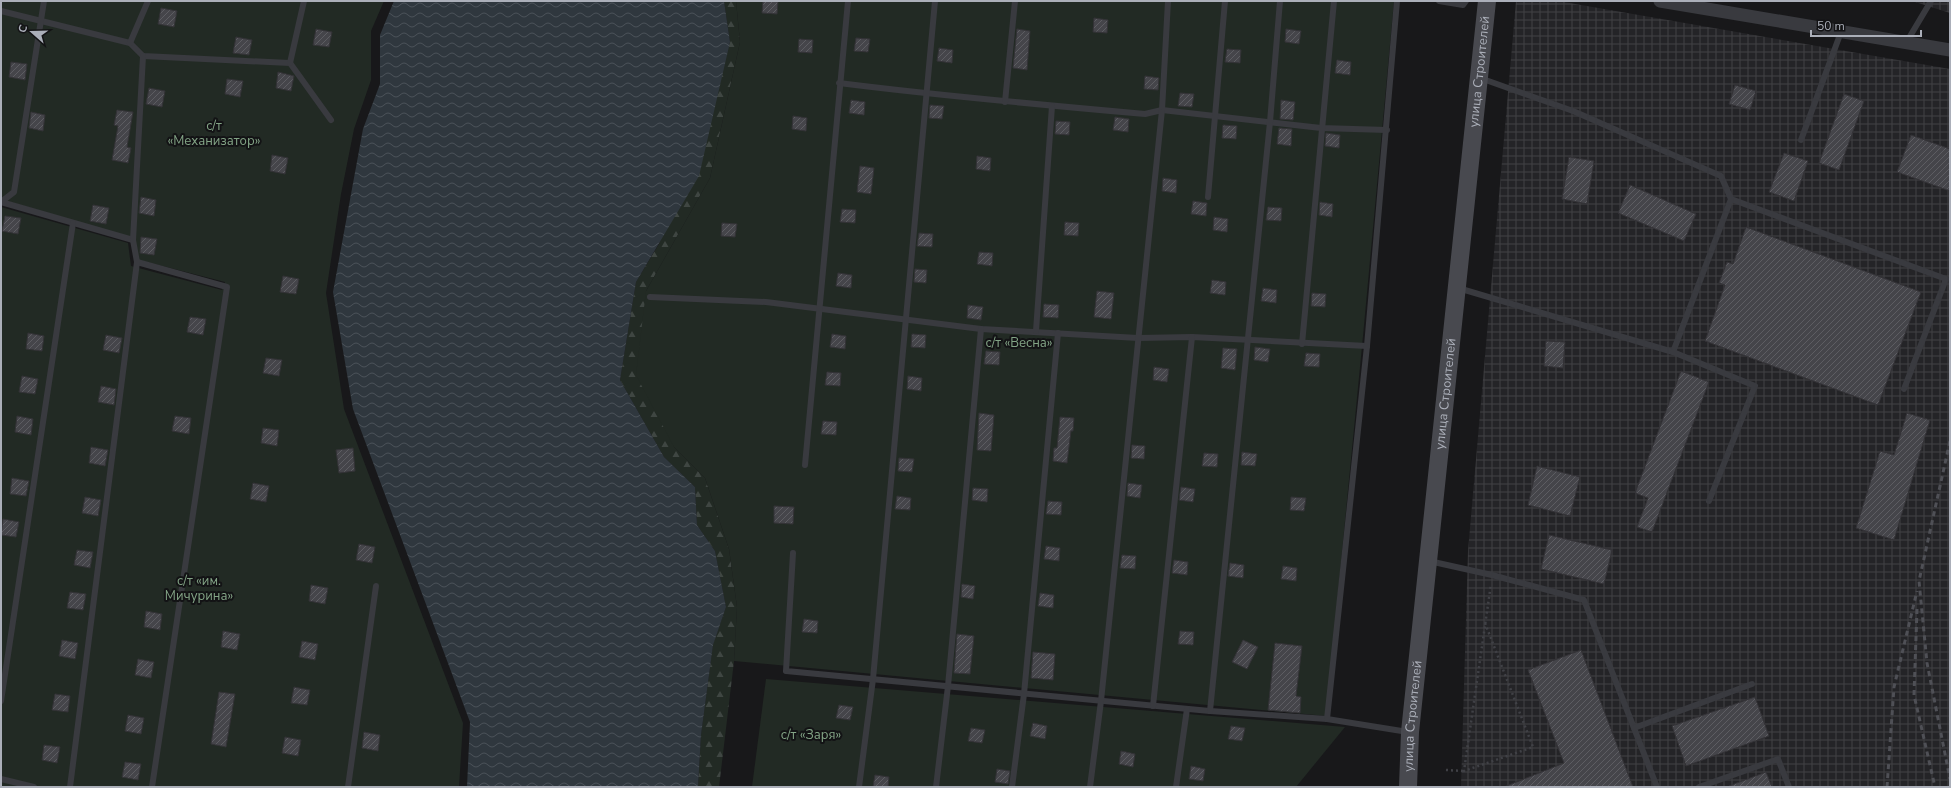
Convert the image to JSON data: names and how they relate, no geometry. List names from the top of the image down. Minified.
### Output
{"streets":{"main road":["улица Строителей"]},"parks":["с/т «Механизатор»","с/т «Весна»","с/т «им. Мичурина»","с/т «Заря»"],"scale_bar":"50 m","north":"left"}
